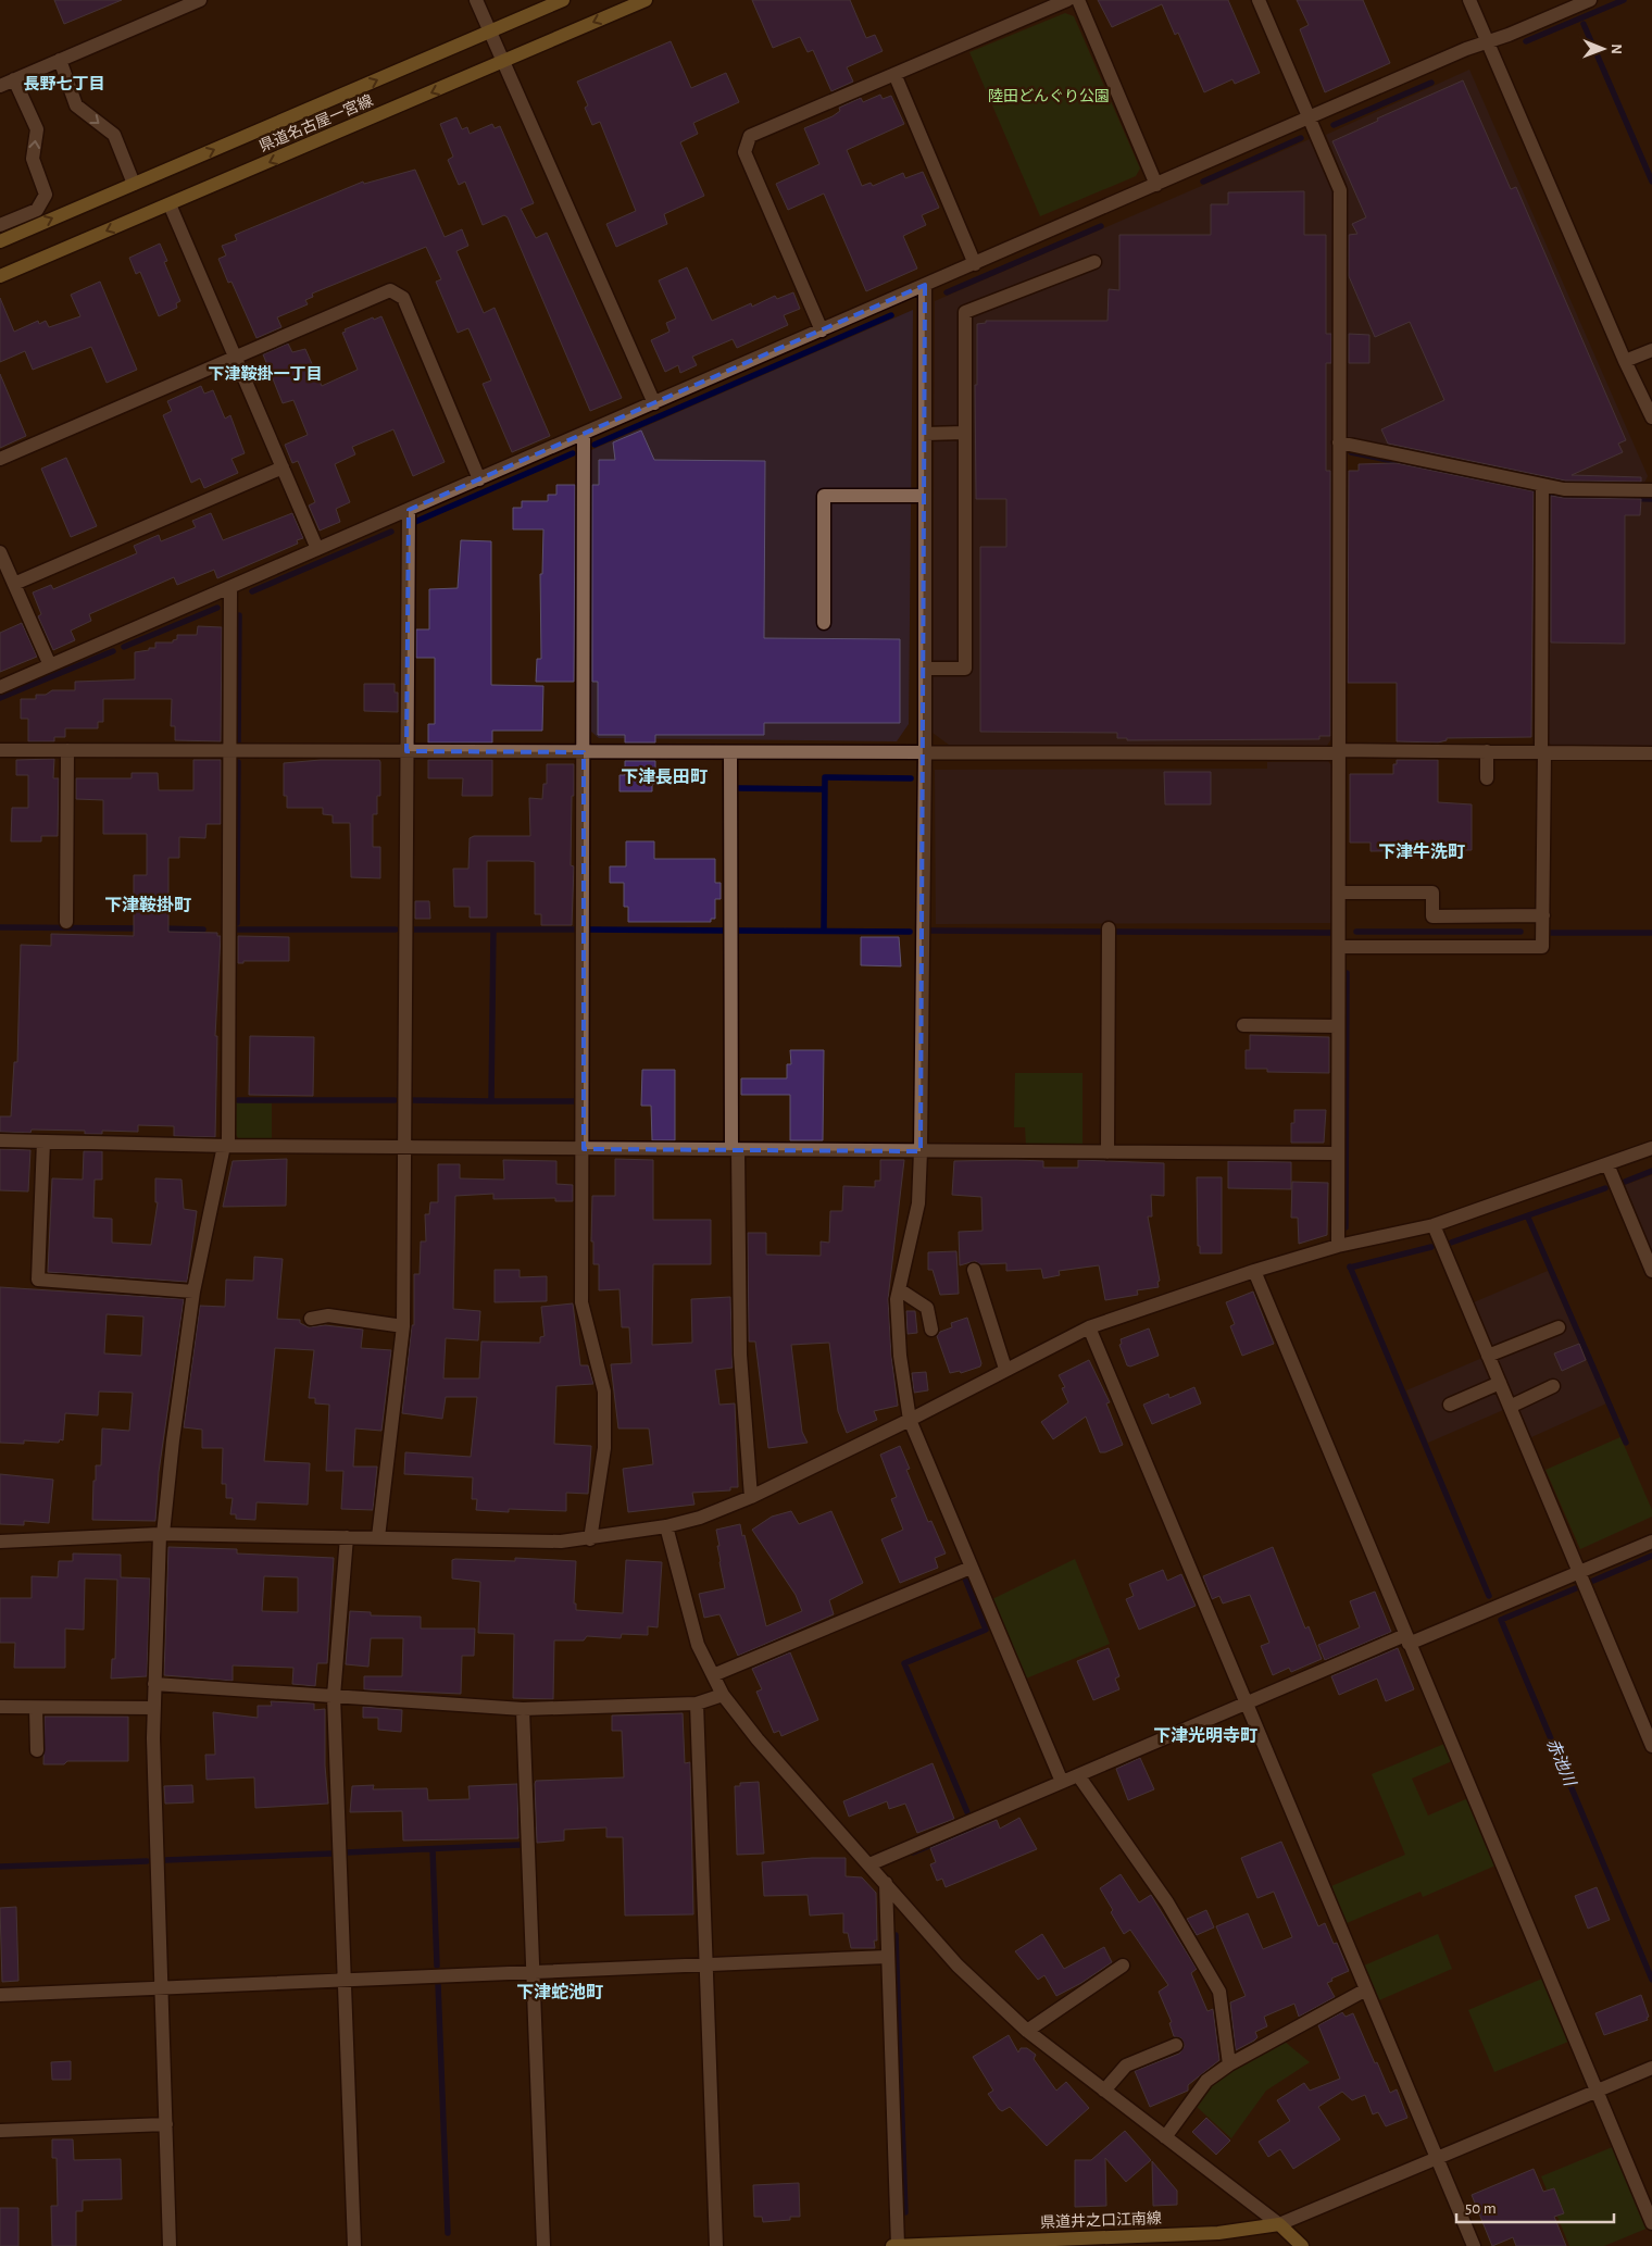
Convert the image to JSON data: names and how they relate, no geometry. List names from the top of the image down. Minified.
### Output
{"streets":{"main road":["県道名古屋一宮線","県道井之口江南線"]},"districts":["長野七丁目","下津鞍掛一丁目","下津長田町","下津牛洗町","下津鞍掛町","下津光明寺町","下津蛇池町"],"water":["赤池川"],"parks":["陸田どんぐり公園"],"scale_bar":"50 m","north":"right"}
